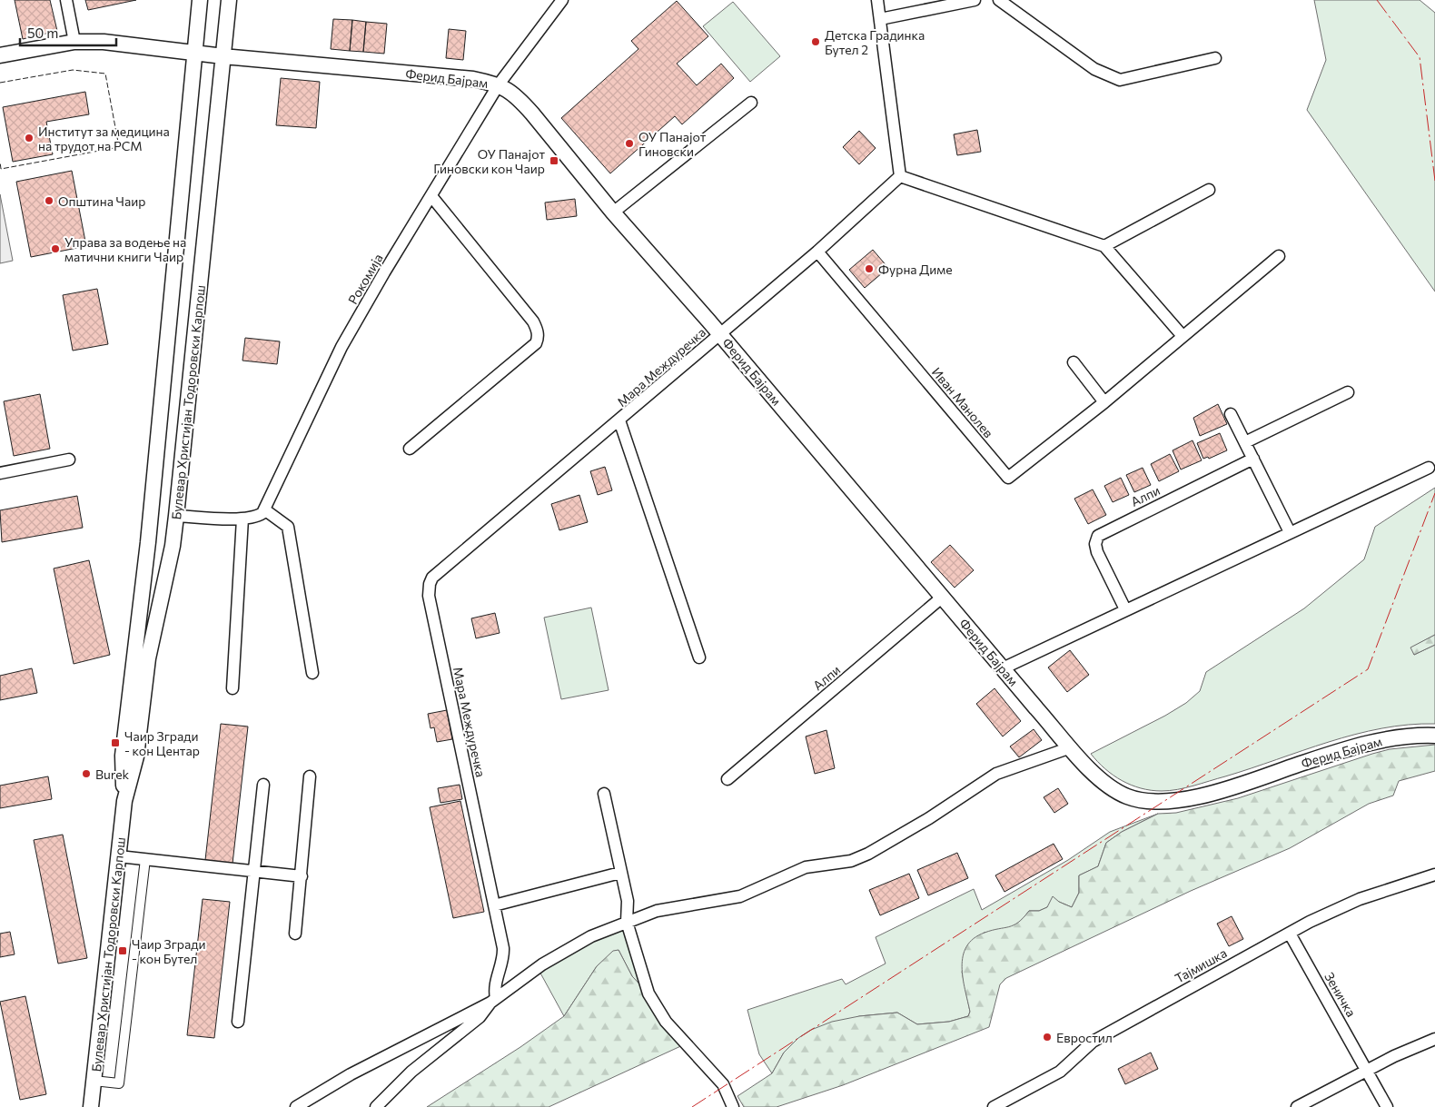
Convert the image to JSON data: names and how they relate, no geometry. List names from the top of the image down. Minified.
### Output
{"streets":{"street":["Ферид Бајрам","Рокомија","Мара Междуречка","Булевар Христијан Тодоровски Карпош","Иван Манолев","Алпи","Тајмишка","Зеничка"]},"crossings":[["Ферид Бајрам","Рокомија"],["Ферид Бајрам","Мара Междуречка"],["Ферид Бајрам","Булевар Христијан Тодоровски Карпош"],["Ферид Бајрам","Алпи"],["Тајмишка","Зеничка"]],"places":{"other":["Детска Градинка Бутел 2","Институт за медицина на трудот на РСМ","ОУ Панајот Гиновски","Општина Чаир","Управа за водење на матични книги Чаир","Фурна Диме","Burek","Евростил"],"transit":["ОУ Панајот Гиновски кон Чаир","Чаир Згради - кон Центар","Чаир Згради - кон Бутел"]},"scale_bar":"50 m"}
